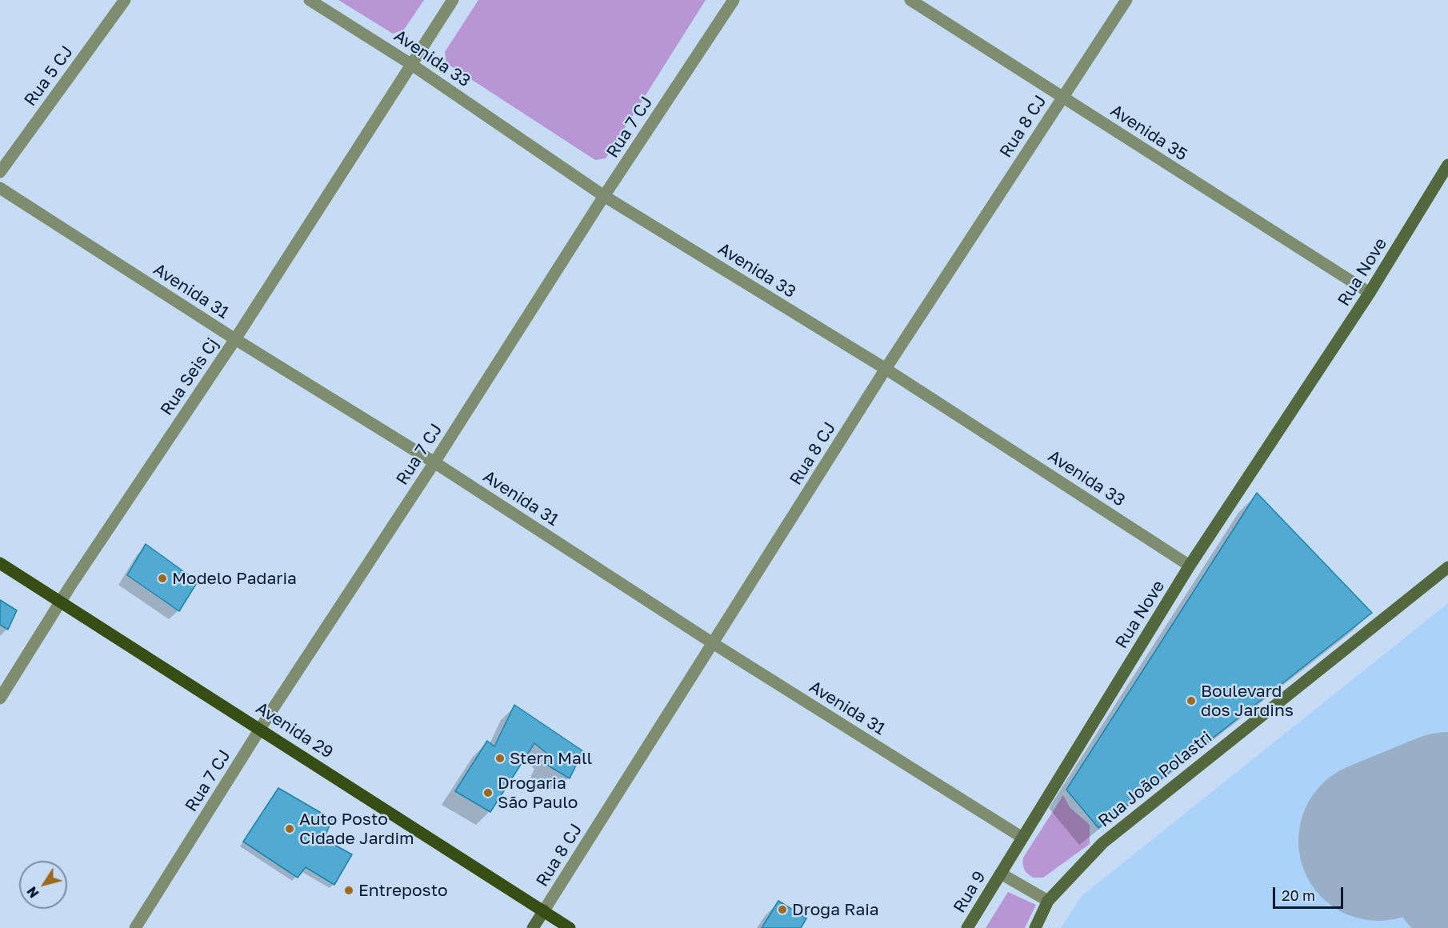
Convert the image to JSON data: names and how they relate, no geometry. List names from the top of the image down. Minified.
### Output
{"streets":{"main road":["Avenida 29"],"street":["Avenida 33","Rua 5 CJ","Rua 8 CJ","Rua 7 CJ","Avenida 35","Rua Nove","Avenida 31","Rua Seis Cj","Rua João Polastri","Rua 9"]},"crossings":[["Avenida 33","Rua 8 CJ"],["Avenida 33","Rua 7 CJ"],["Avenida 33","Rua Nove"],["Avenida 33","Rua Seis Cj"],["Rua 8 CJ","Avenida 35"],["Rua 8 CJ","Avenida 31"],["Rua 8 CJ","Avenida 29"],["Rua 7 CJ","Avenida 31"],["Rua 7 CJ","Avenida 29"],["Avenida 35","Rua Nove"],["Rua Nove","Avenida 31"],["Rua Nove","Rua 9"],["Avenida 31","Rua Seis Cj"],["Rua Seis Cj","Avenida 29"]],"places":["Modelo Padaria","Boulevard dos Jardins","Stern Mall","Drogaria São Paulo","Auto Posto Cidade Jardim","Entreposto","Droga Raia"],"scale_bar":"20 m","north":"bottom left"}
